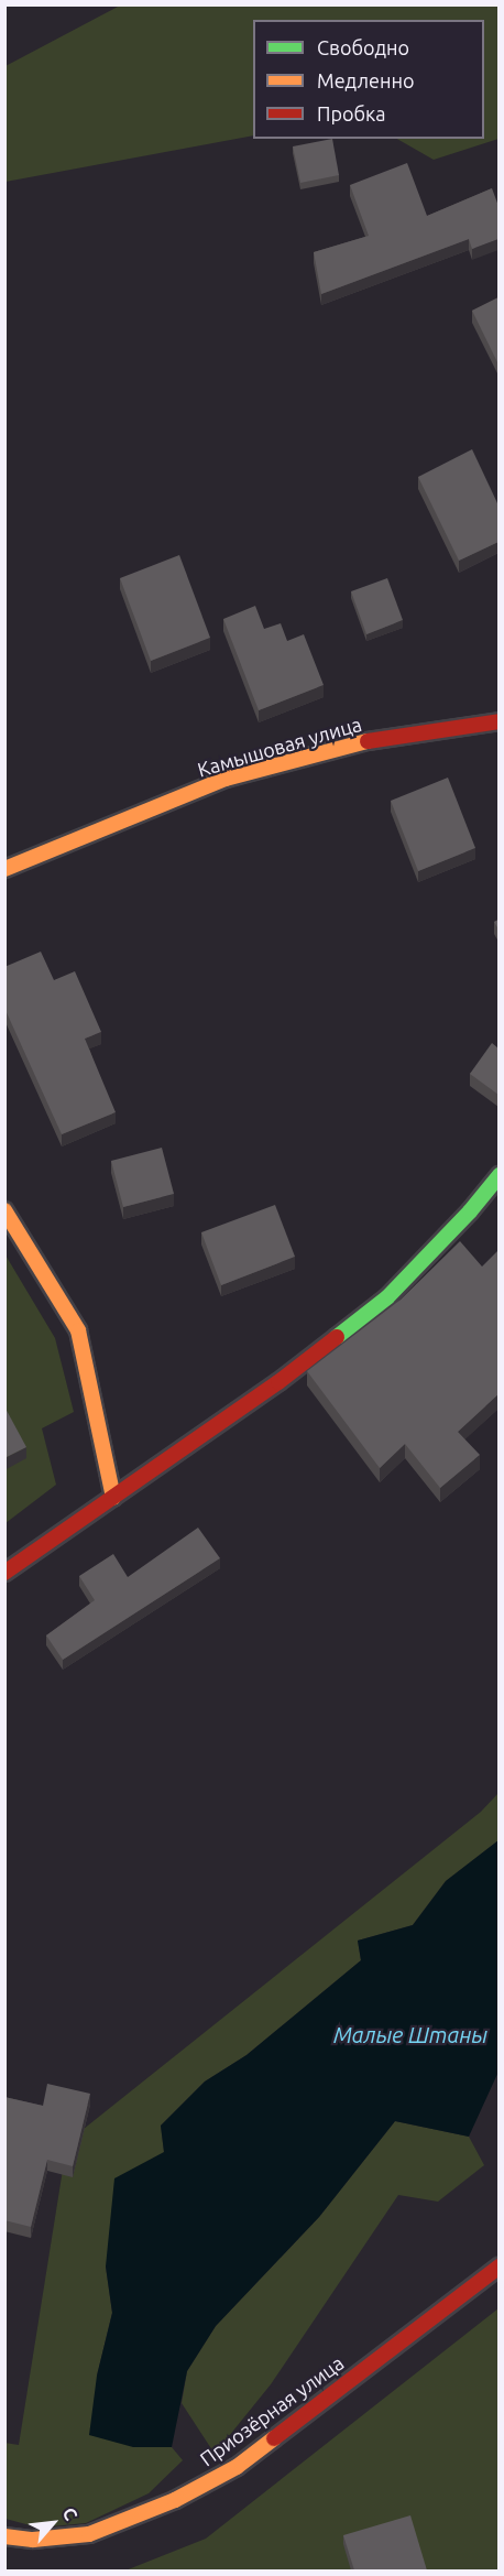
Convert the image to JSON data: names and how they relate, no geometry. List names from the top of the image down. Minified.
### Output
{"streets":{"street":["Камышовая улица","Приозёрная улица"]},"water":["Малые Штаны"],"legend":["Свободно","Медленно","Пробка"],"north":"top right"}
